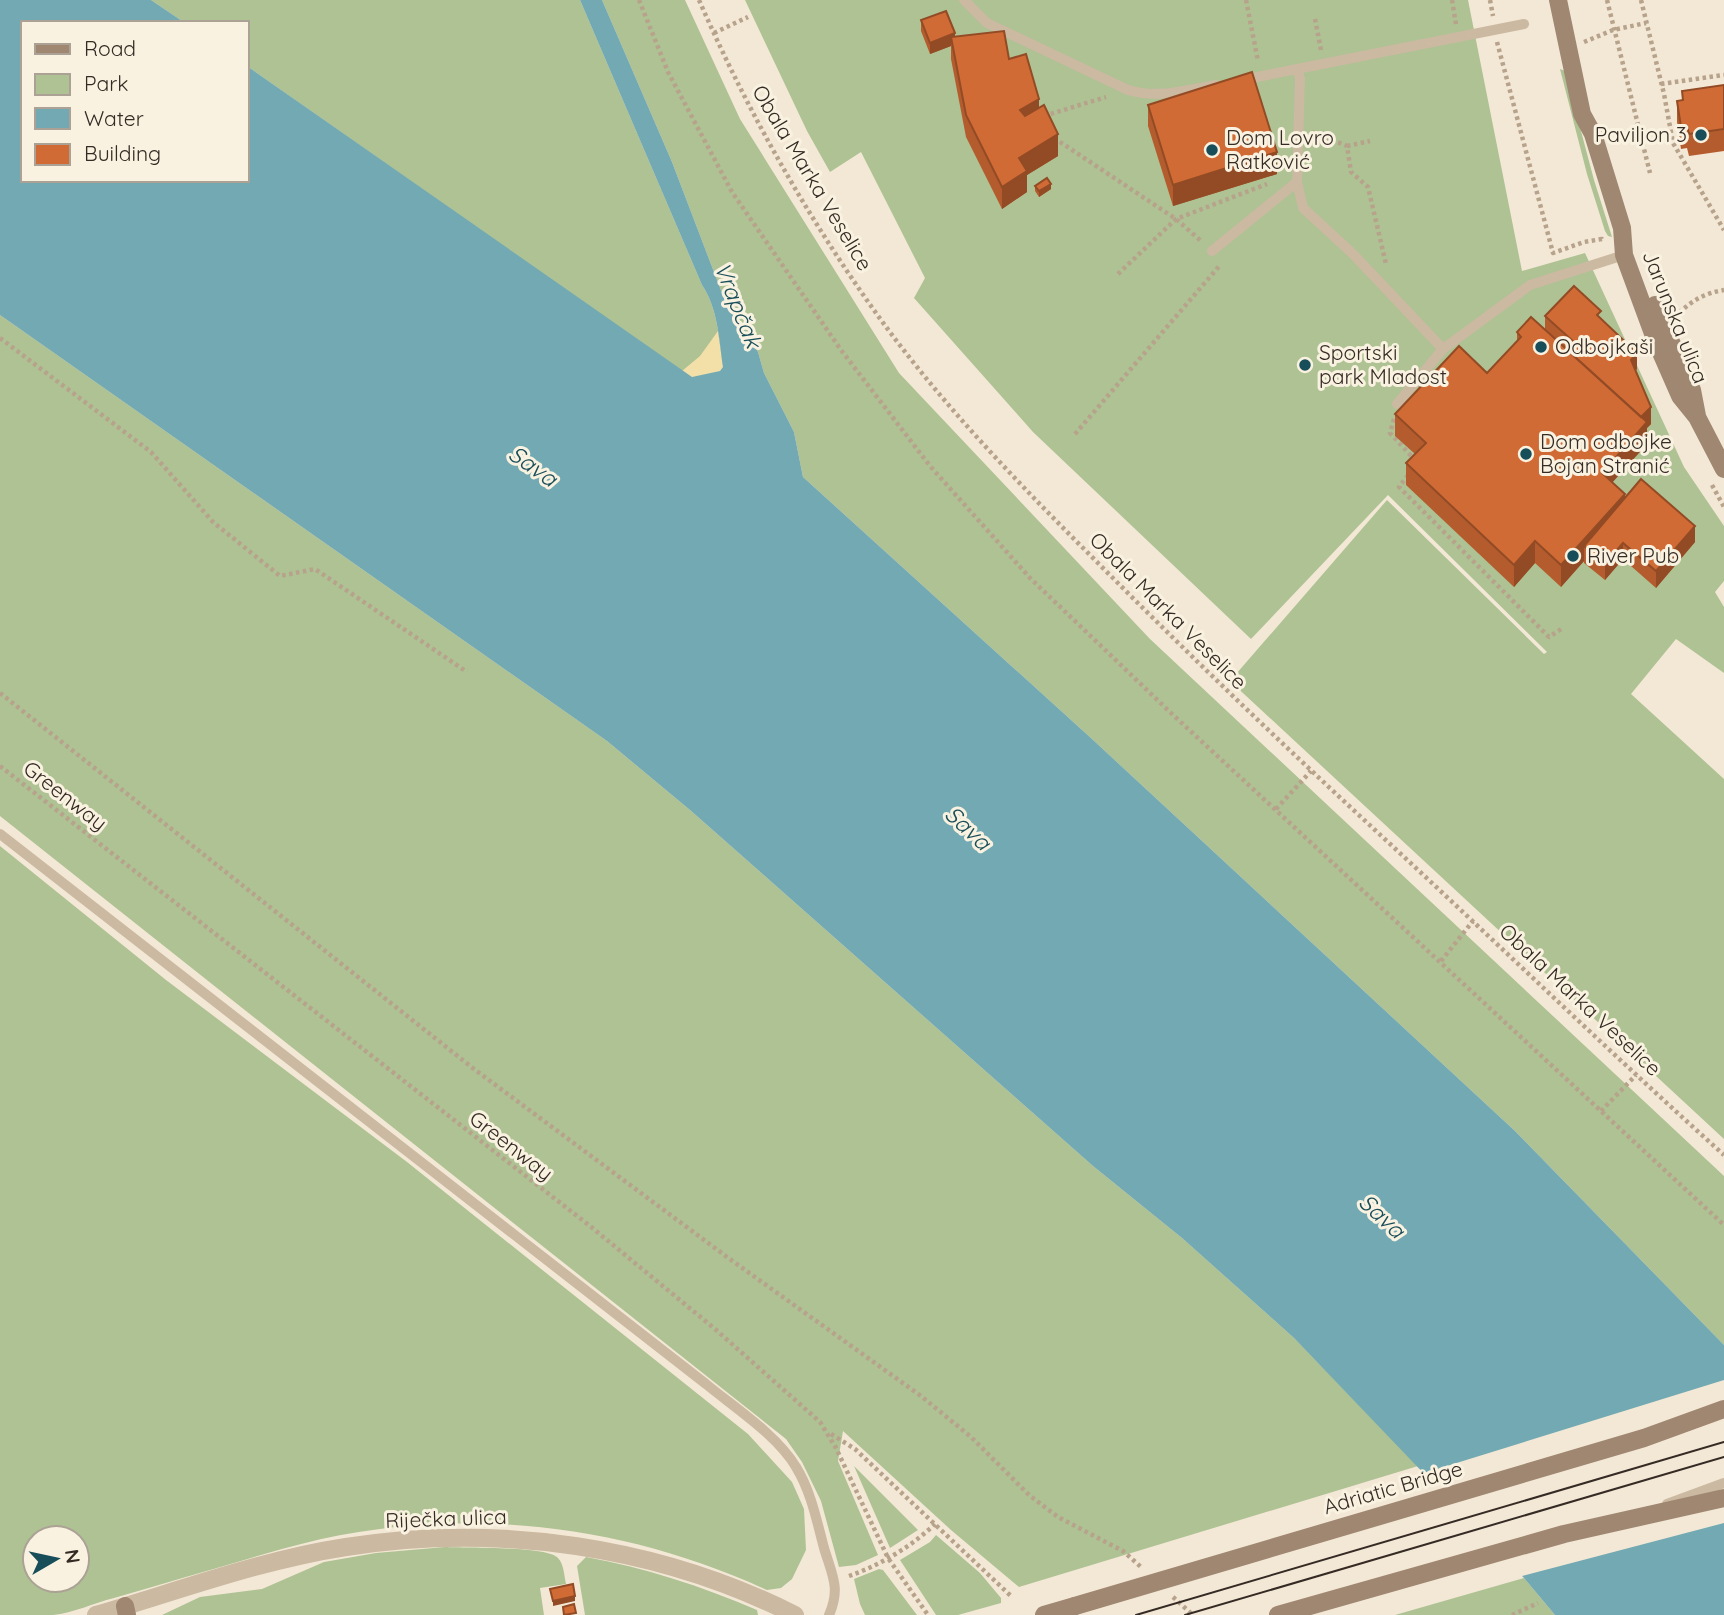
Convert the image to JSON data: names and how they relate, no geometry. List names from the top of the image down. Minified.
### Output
{"streets":{"main road":["Jarunska ulica","Adriatic Bridge"],"street":["Riječka ulica"],"path":["Obala Marka Veselice","Greenway"]},"water":["Vrapčak","Sava"],"places":["Paviljon 3","Dom Lovro Ratković","Odbojkaši","Sportski park Mladost","Dom odbojke Bojan Stranić","River Pub"],"legend":["Road","Park","Water","Building"],"north":"right"}
